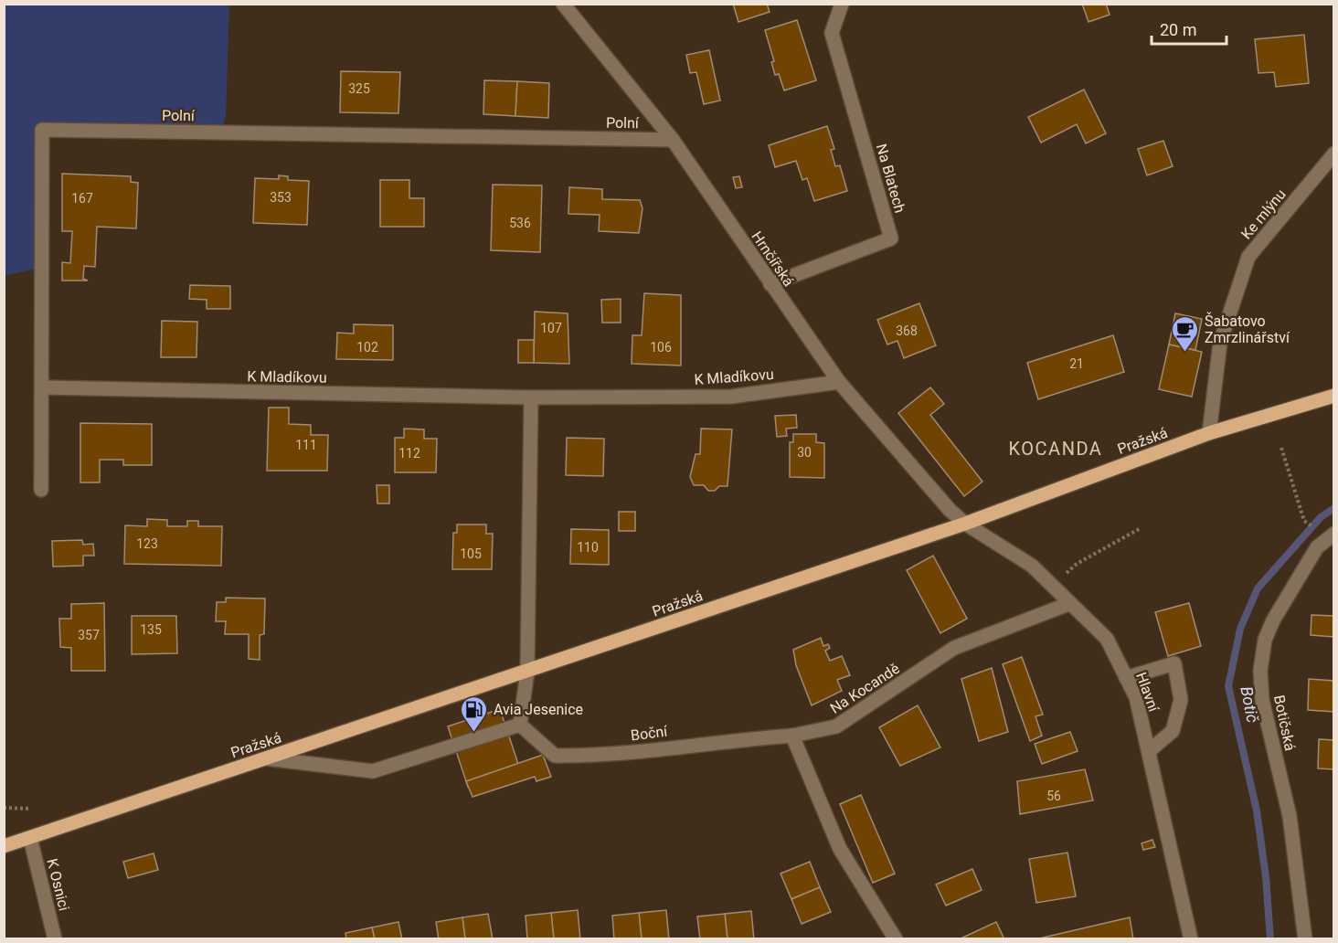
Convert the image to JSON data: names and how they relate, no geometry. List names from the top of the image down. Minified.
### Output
{"streets":{"main road":["Pražská"],"street":["Polní","Na Blatech","Ke mlýnu","Hrnčířská","K Mladíkovu","Na Kocandě","Hlavní","Botičská","Boční","K Osnici"]},"crossings":[["Polní","Hrnčířská"],["Polní","K Mladíkovu"],["Na Blatech","Hrnčířská"],["Ke mlýnu","Pražská"],["Hrnčířská","K Mladíkovu"],["Hrnčířská","Pražská"],["Hrnčířská","Hlavní"],["Pražská","Hlavní"],["Pražská","K Osnici"],["Na Kocandě","Hlavní"],["Na Kocandě","Boční"]],"districts":["KOCANDA"],"water":["Botič"],"places":{"cafe":["Šabatovo Zmrzlinářství"],"fuel station":["Avia Jesenice"]},"house_numbers":["325","353","167","536","107","368","102","106","21","111","30","112","123","110","105","135","357","56"],"scale_bar":"20 m"}
